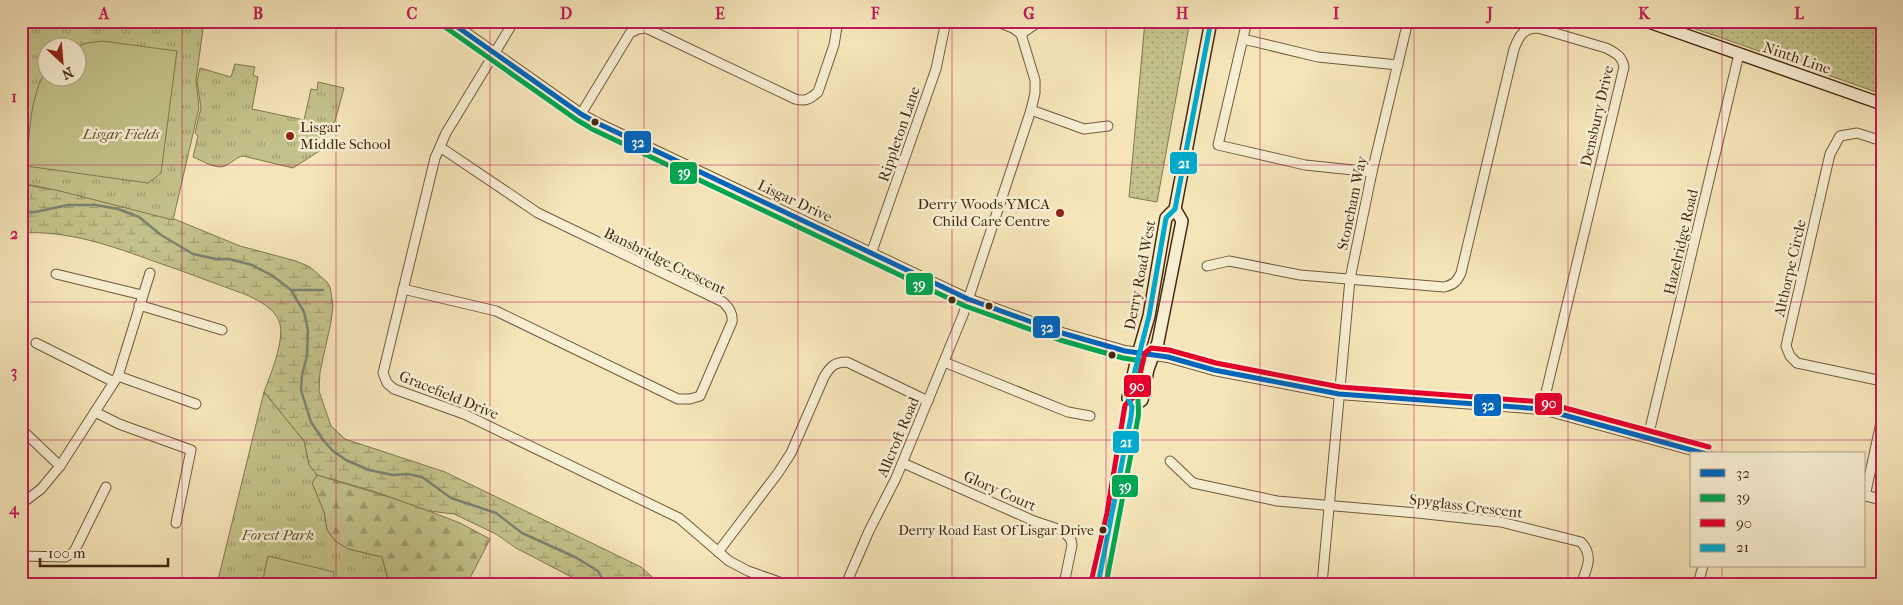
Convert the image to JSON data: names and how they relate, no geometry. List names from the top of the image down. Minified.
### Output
{"streets":{"main road":["Ninth Line","Derry Road West"],"street":["Densbury Drive","Rippleton Lane","Lisgar Drive","Stoneham Way","Hazelridge Road","Bansbridge Crescent","Althorpe Circle","Gracefield Drive","Allcroft Road","Glory Court","Spyglass Crescent"]},"crossings":[["Ninth Line","Hazelridge Road"],["Densbury Drive","Lisgar Drive"],["Densbury Drive","Stoneham Way"],["Rippleton Lane","Lisgar Drive"],["Lisgar Drive","Stoneham Way"],["Lisgar Drive","Hazelridge Road"],["Lisgar Drive","Derry Road West"],["Lisgar Drive","Gracefield Drive"],["Lisgar Drive","Allcroft Road"],["Stoneham Way","Spyglass Crescent"],["Bansbridge Crescent","Gracefield Drive"],["Allcroft Road","Glory Court"]],"parks":["Lisgar Fields","Forest Park"],"places":["Lisgar Middle School","Derry Woods YMCA Child Care Centre","Derry Road East Of Lisgar Drive"],"lines":["transit line 32","transit line 21","transit line 39","transit line 90"],"legend":["32","39","90","21"],"scale_bar":"100 m","north":"bottom right","grid":{"columns":["A","B","C","D","E","F","G","H","I","J","K","L"],"rows":["1","2","3","4"]}}
